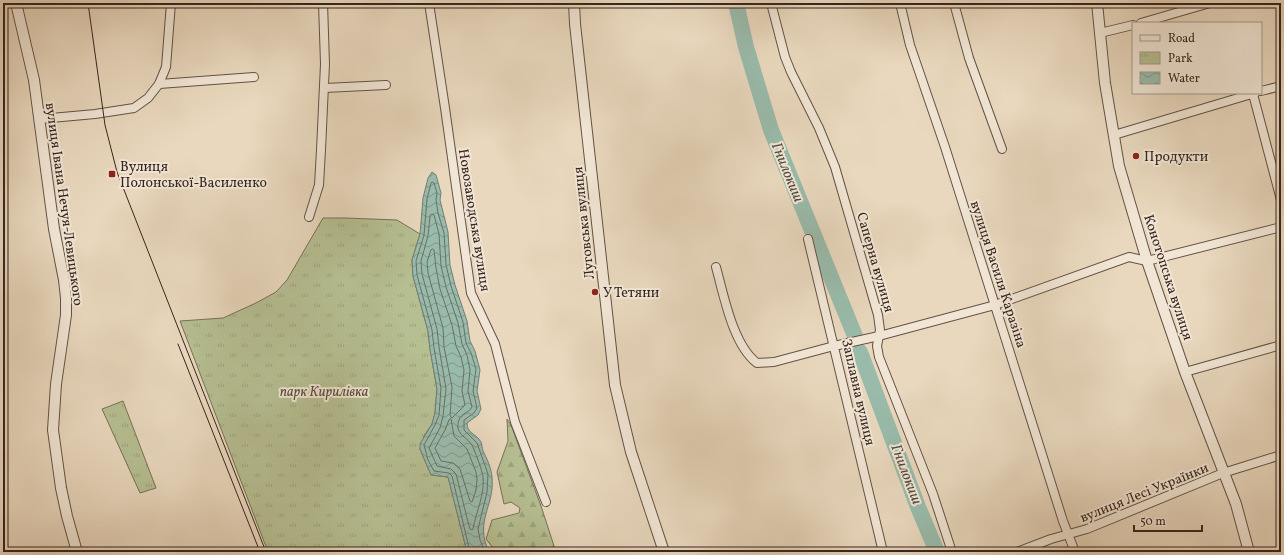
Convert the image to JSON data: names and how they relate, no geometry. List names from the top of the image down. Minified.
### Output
{"streets":{"street":["вулиця Івана Нечуя-Левицького","Новозаводська вулиця","Луговська вулиця","Саперна вулиця","вулиця Василя Каразіна","Конотопська вулиця","Заплавна вулиця","вулиця Лесі Українки"]},"crossings":[["вулиця Василя Каразіна","вулиця Лесі Українки"],["Конотопська вулиця","вулиця Лесі Українки"]],"water":["Гнилокиш"],"parks":["парк Кирилівка"],"places":{"other":["Продукти","У Тетяни"],"transit":["Вулиця Полонської-Василенко"]},"legend":["Road","Park","Water"],"scale_bar":"50 m"}
